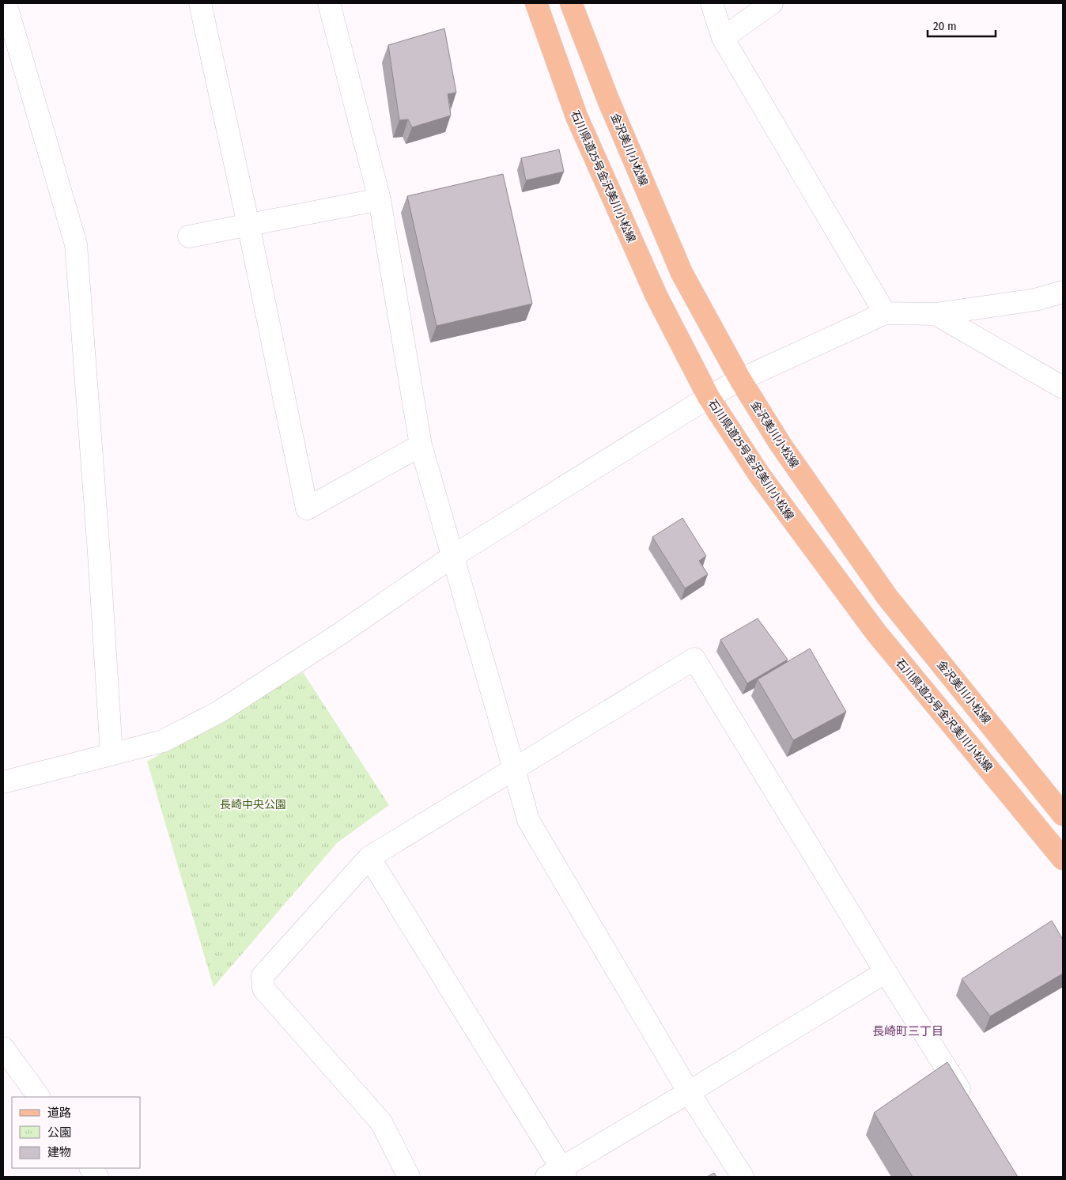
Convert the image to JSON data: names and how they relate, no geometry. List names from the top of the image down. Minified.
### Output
{"streets":{"main road":["金沢美川小松線","石川県道25号金沢美川小松線"]},"districts":["長崎町三丁目"],"parks":["長崎中央公園"],"legend":["道路","公園","建物"],"scale_bar":"20 m"}
